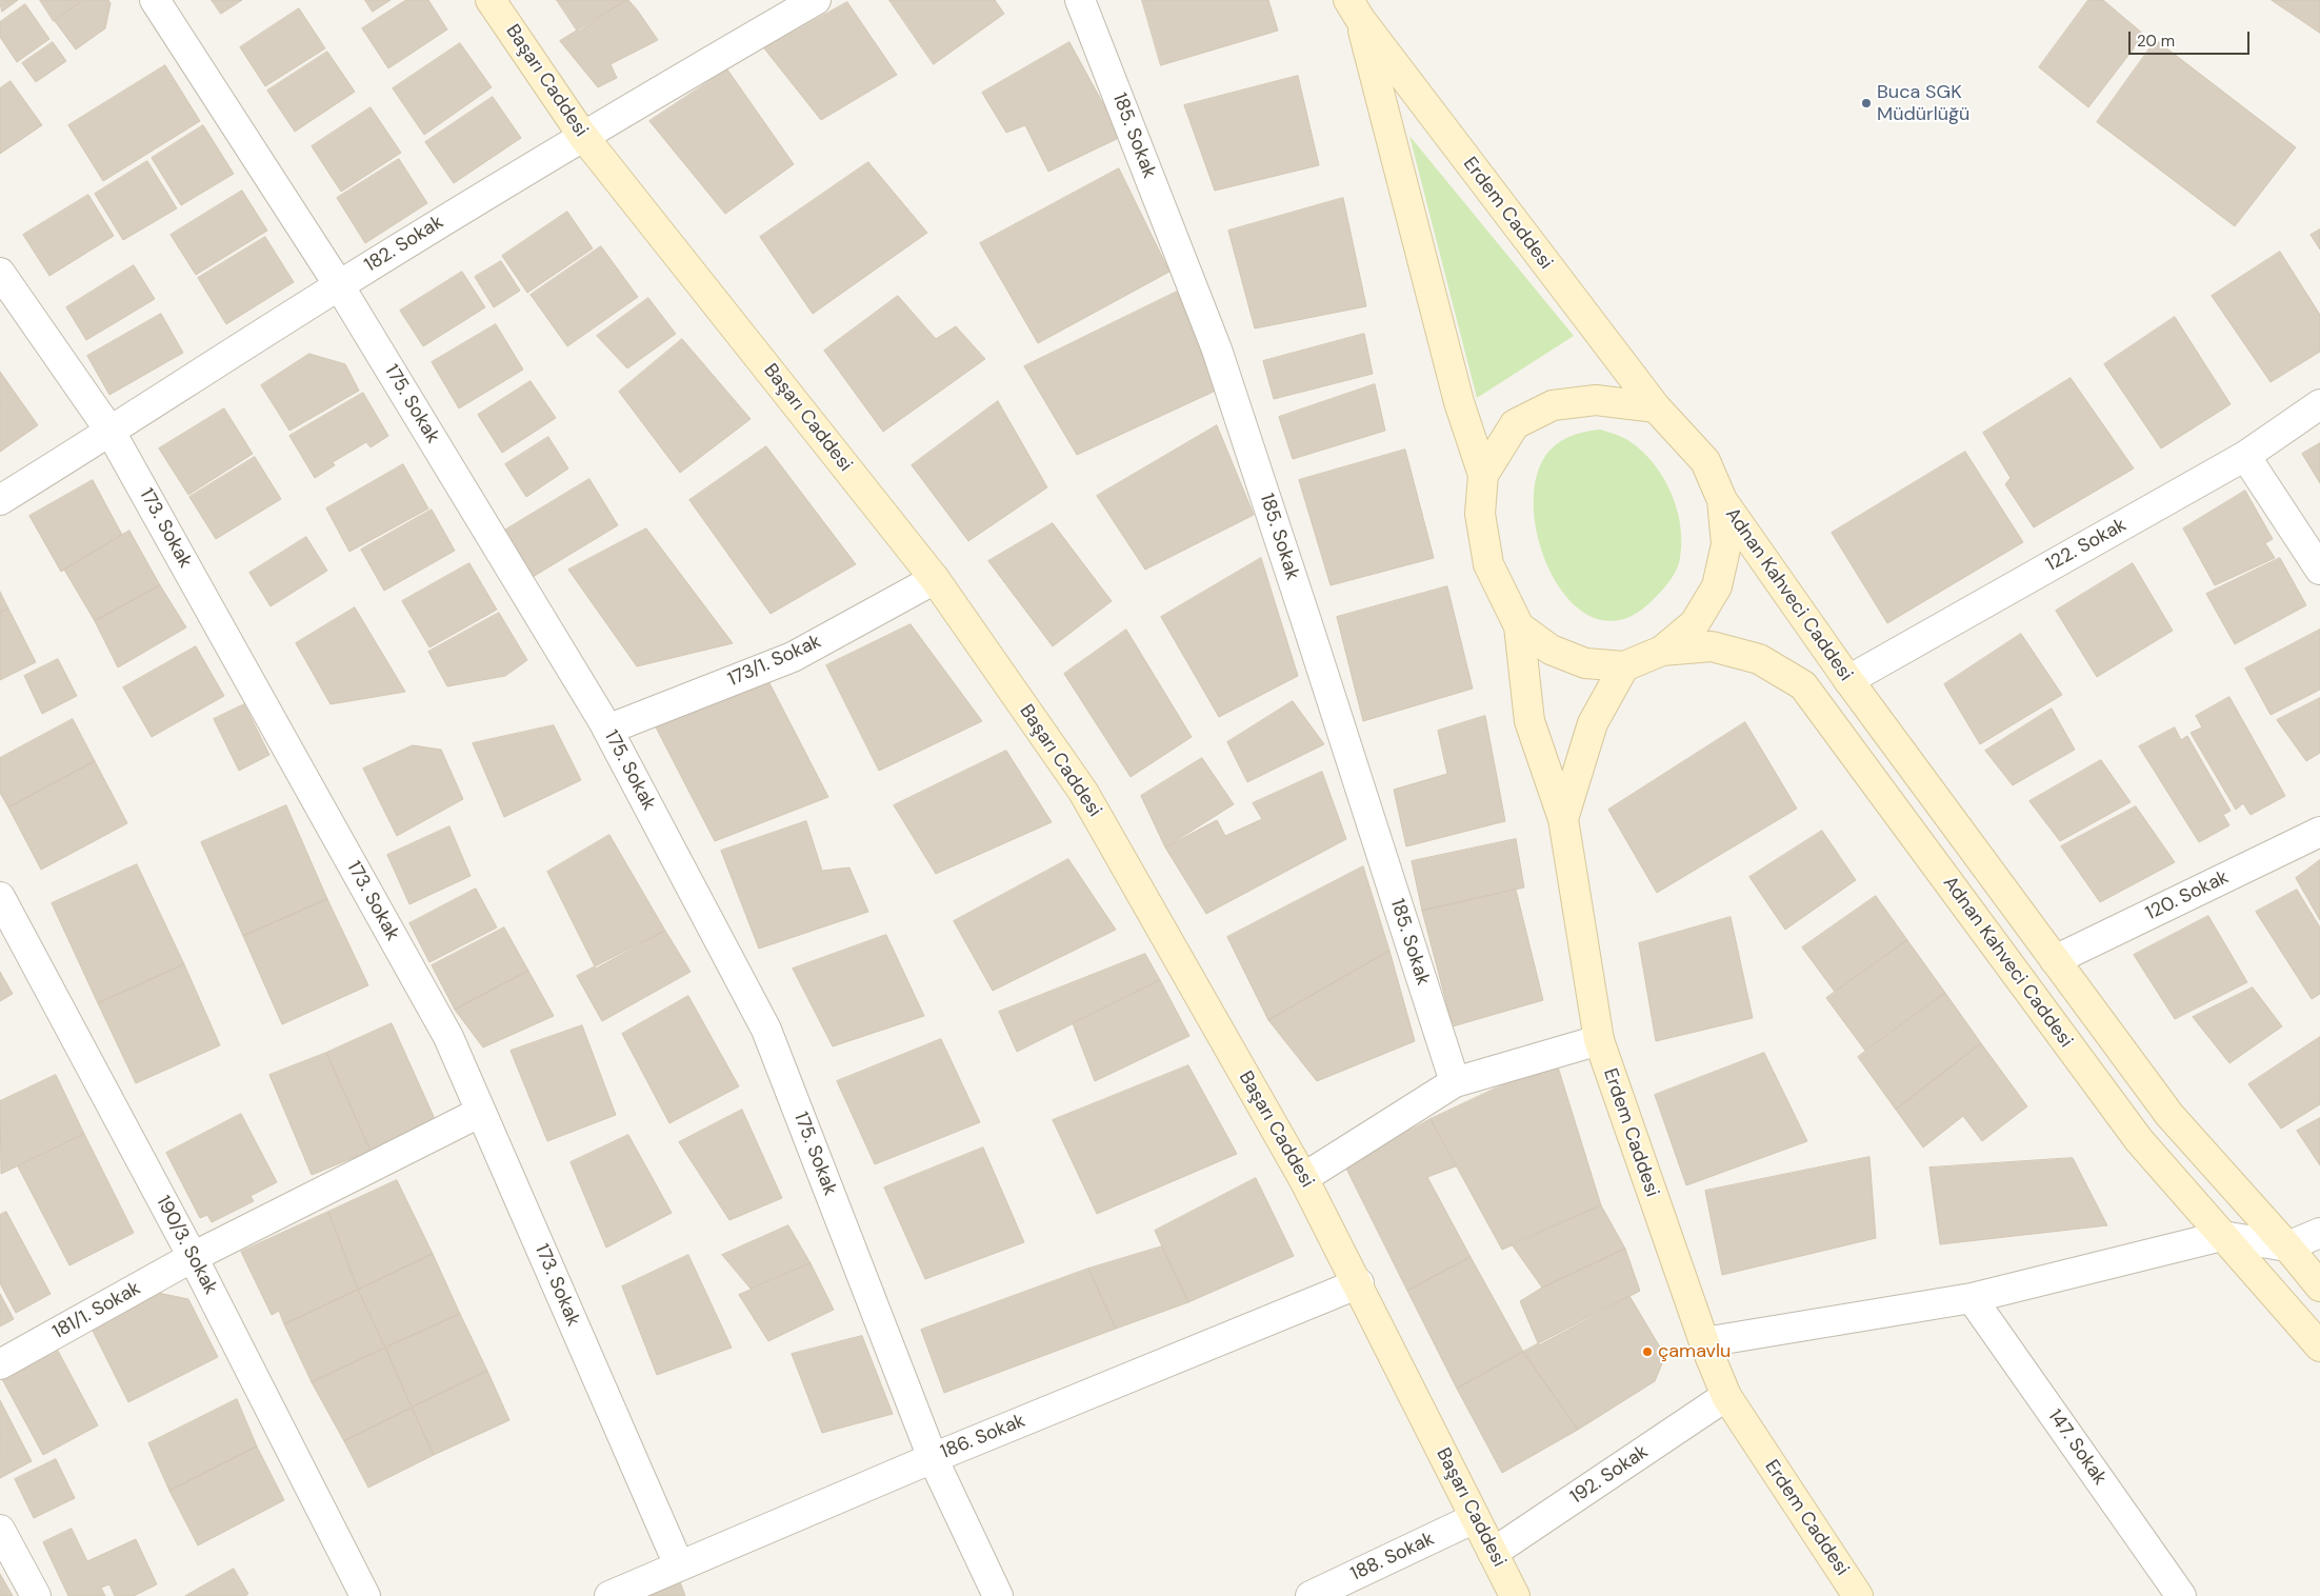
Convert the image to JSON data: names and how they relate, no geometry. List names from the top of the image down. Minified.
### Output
{"streets":{"main road":["Başarı Caddesi","Erdem Caddesi","Adnan Kahveci Caddesi"],"street":["185. Sokak","182. Sokak","175. Sokak","173. Sokak","122. Sokak","173/1. Sokak","120. Sokak","190/3. Sokak","181/1. Sokak","186. Sokak","147. Sokak","192. Sokak","188. Sokak"]},"crossings":[["Başarı Caddesi","182. Sokak"],["Başarı Caddesi","173/1. Sokak"],["Başarı Caddesi","186. Sokak"],["Başarı Caddesi","192. Sokak"],["Başarı Caddesi","188. Sokak"],["Erdem Caddesi","Adnan Kahveci Caddesi"],["Erdem Caddesi","192. Sokak"],["182. Sokak","175. Sokak"],["182. Sokak","173. Sokak"],["175. Sokak","173/1. Sokak"],["175. Sokak","186. Sokak"],["173. Sokak","181/1. Sokak"],["173. Sokak","186. Sokak"],["122. Sokak","Adnan Kahveci Caddesi"],["Adnan Kahveci Caddesi","120. Sokak"],["190/3. Sokak","181/1. Sokak"]],"places":["Buca SGK Müdürlüğü","çamavlu"],"scale_bar":"20 m"}
